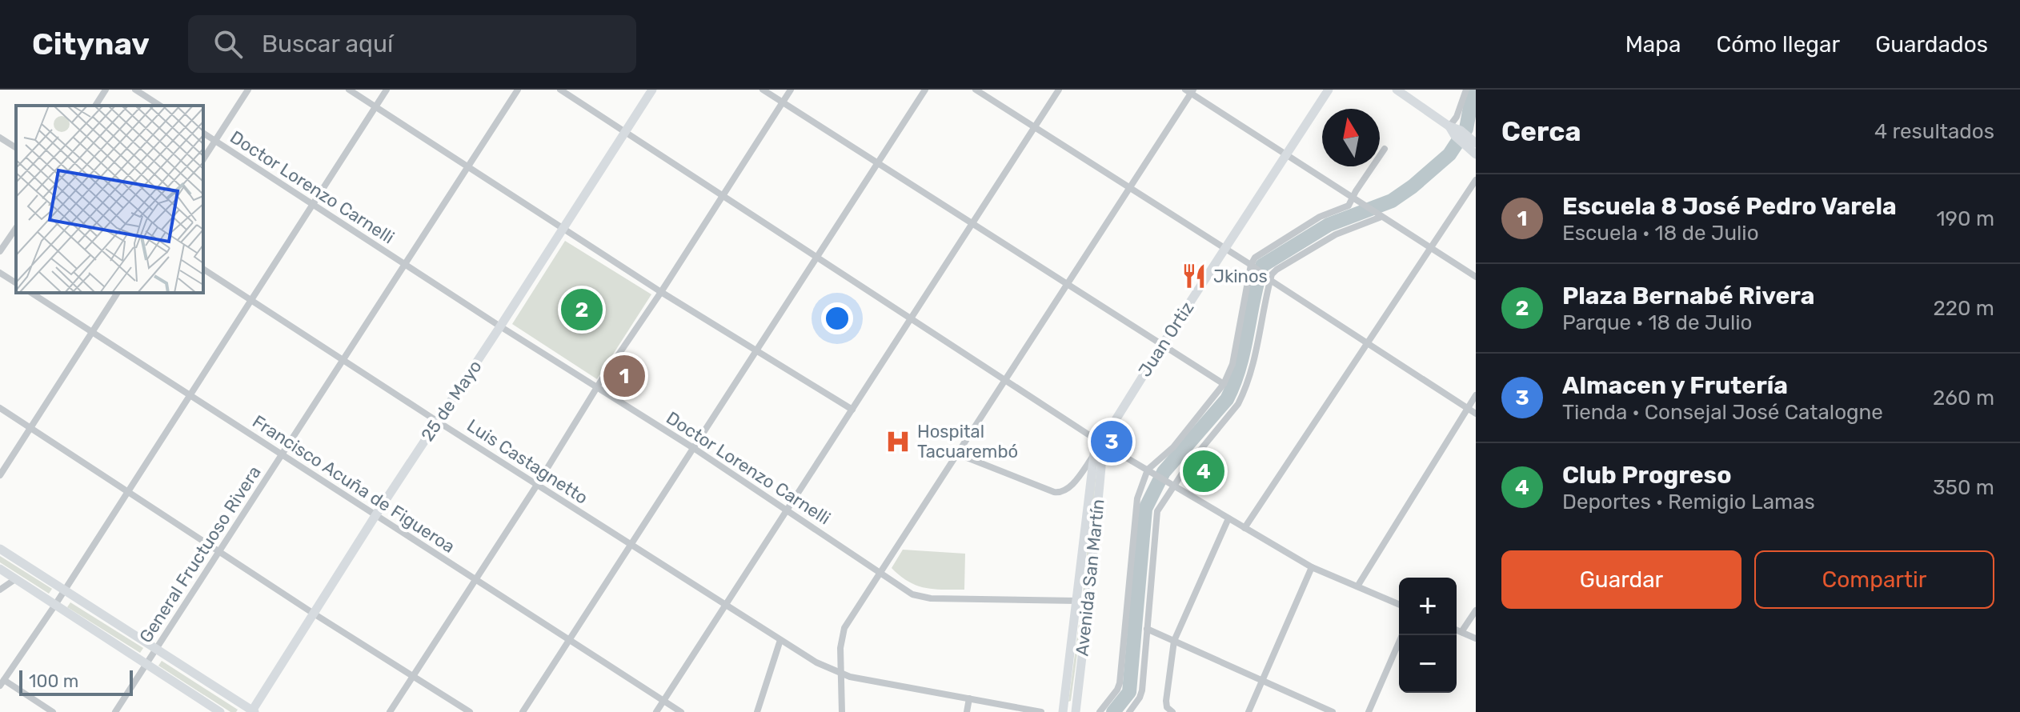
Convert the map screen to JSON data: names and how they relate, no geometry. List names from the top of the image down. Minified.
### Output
{"streets":{"street":["Doctor Lorenzo Carnelli","Juan Ortiz","25 de Mayo","Luis Castagnetto","Francisco Acuña de Figueroa","General Fructuoso Rivera","Avenida San Martín"]},"crossings":[["Doctor Lorenzo Carnelli","25 de Mayo"],["Doctor Lorenzo Carnelli","General Fructuoso Rivera"],["Doctor Lorenzo Carnelli","Avenida San Martín"],["Juan Ortiz","Avenida San Martín"],["25 de Mayo","Luis Castagnetto"],["25 de Mayo","Francisco Acuña de Figueroa"],["Luis Castagnetto","General Fructuoso Rivera"],["Francisco Acuña de Figueroa","General Fructuoso Rivera"]],"places":{"restaurant":["Jkinos"],"hospital":["Hospital Tacuarembó"]},"scale_bar":"100 m","north":"top","page":{"header":"Citynav","search":"Buscar aquí","nav":["Mapa","Cómo llegar","Guardados"],"heading":["Cerca","4 resultados"],"list":[{"mark":"1","name":"Escuela 8 José Pedro Varela","note":"Escuela · 18 de Julio","value":"190 m"},{"mark":"2","name":"Plaza Bernabé Rivera","note":"Parque · 18 de Julio","value":"220 m"},{"mark":"3","name":"Almacen y Frutería","note":"Tienda · Consejal José Catalogne","value":"260 m"},{"mark":"4","name":"Club Progreso","note":"Deportes · Remigio Lamas","value":"350 m"}],"pins":["2","1","3","4"],"buttons":["Guardar","Compartir"],"map_buttons":["+","−"],"scale":"100 m"}}
